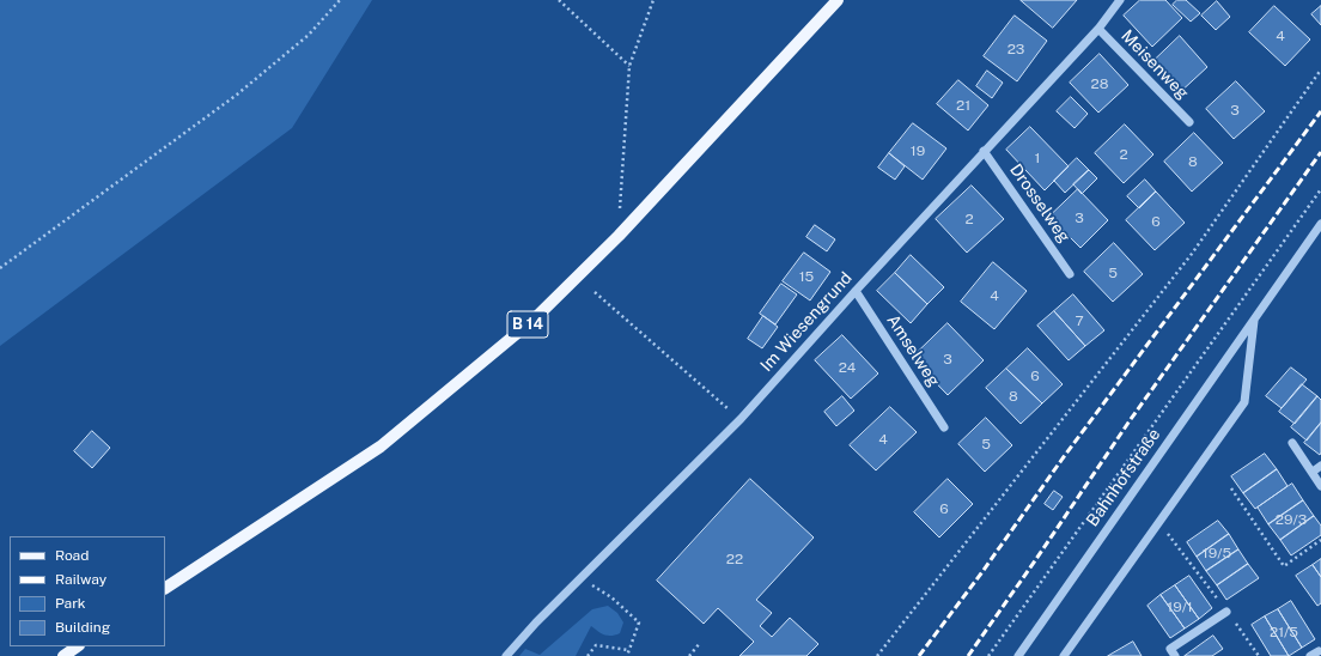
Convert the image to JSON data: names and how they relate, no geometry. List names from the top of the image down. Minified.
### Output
{"streets":{"main road":["B 14"],"street":["Meisenweg","Drosselweg","Im Wiesengrund","Amselweg","Bahnhofstraße"]},"crossings":[["Meisenweg","Im Wiesengrund"],["Drosselweg","Im Wiesengrund"],["Im Wiesengrund","Amselweg"]],"house_numbers":["4","23","28","21","3","19","2","1","8","3","2","6","5","15","4","7","3","24","6","8","4","5","6","29/3","19/5","22","19/1","21/5"],"legend":["Road","Railway","Park","Building"]}
